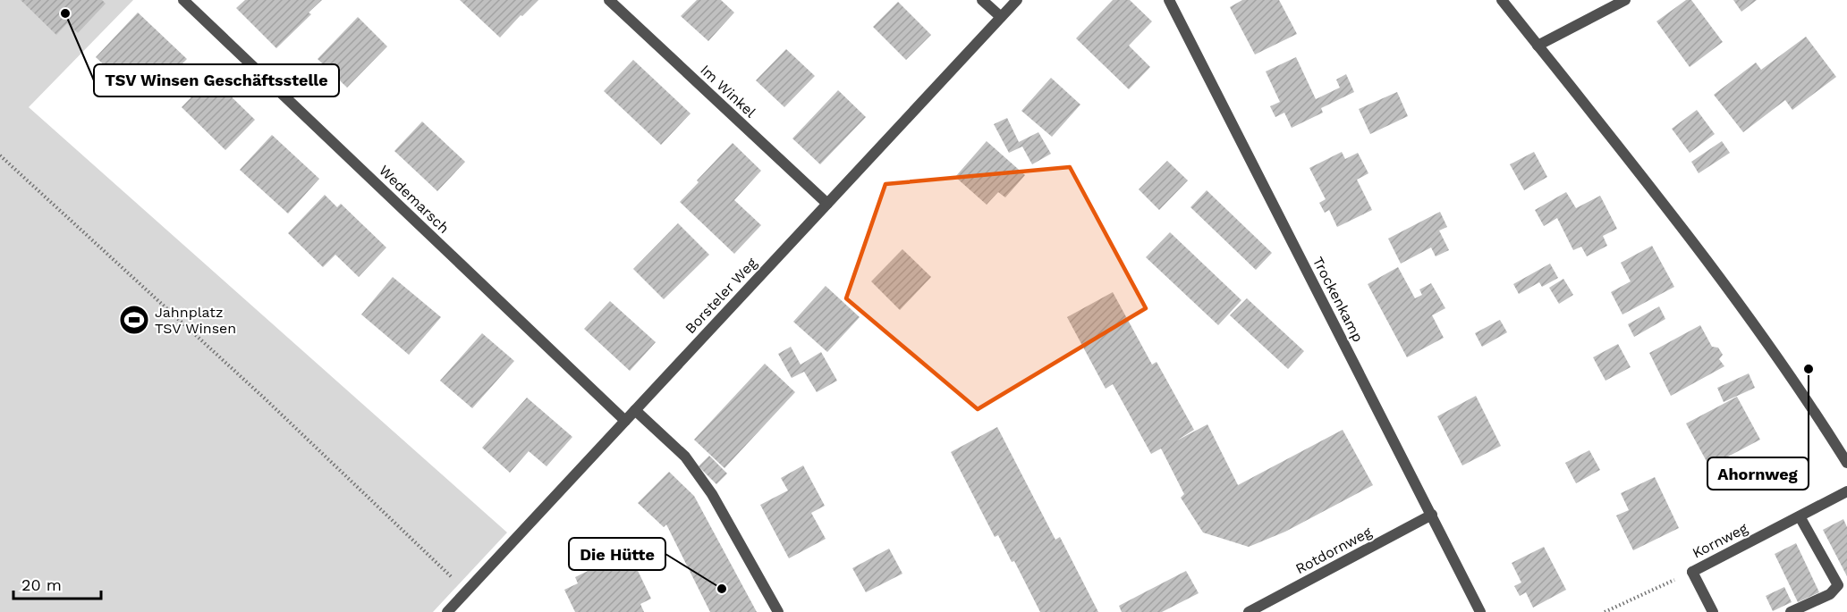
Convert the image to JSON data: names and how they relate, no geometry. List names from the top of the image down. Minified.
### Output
{"streets":{"street":["Im Winkel","Wedemarsch","Borsteler Weg","Trockenkamp","Kornweg","Rotdornweg"]},"crossings":[["Im Winkel","Borsteler Weg"],["Wedemarsch","Borsteler Weg"],["Trockenkamp","Rotdornweg"]],"places":{"other":["TSV Winsen Geschäftsstelle","Ahornweg","Die Hütte"],"sports":["Jahnplatz TSV Winsen"]},"scale_bar":"20 m"}
